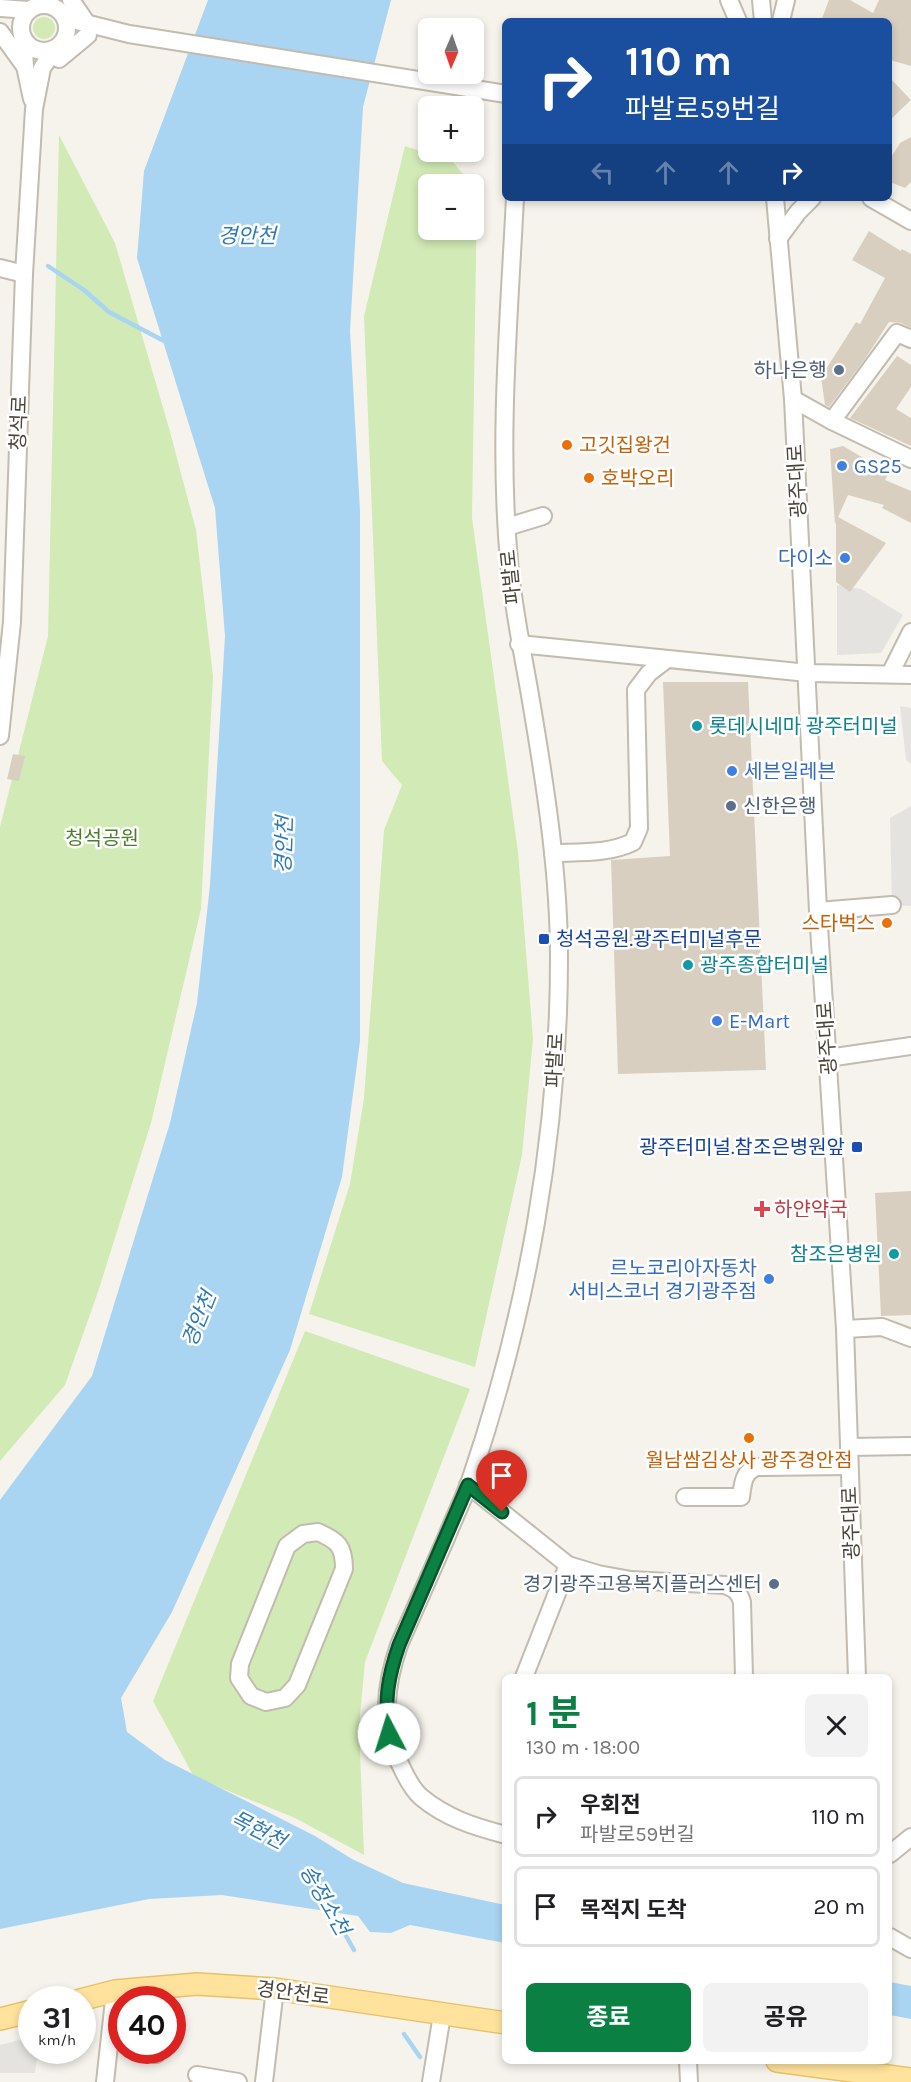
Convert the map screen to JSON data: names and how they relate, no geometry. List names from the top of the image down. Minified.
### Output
{"streets":{"main road":["경안천로"],"street":["청석로","광주대로","파발로"]},"water":["경안천","목현천","송정소천"],"parks":["청석공원"],"places":{"other":["하나은행","고깃집왕건","GS25","호박오리","다이소","롯데시네마 광주터미널","세븐일레븐","신한은행","스타벅스","광주종합터미널","E-Mart","참조은병원","르노코리아자동차 서비스코너 경기광주점","월남쌈김상사 광주경안점","경기광주고용복지플러스센터"],"transit":["청석공원.광주터미널후문","광주터미널.참조은병원앞"],"health":["하얀약국"]},"north":"bottom","page":{"map_buttons":["+","−"],"turn":["110 m","파발로59번길"],"heading":["1 분","130 m · 18:00"],"list":[{"name":"우회전","note":"파발로59번길","value":"110 m"},{"name":"목적지 도착","value":"20 m"}],"buttons":["종료","공유"],"speed":"31 km/h","limit":"40"}}
